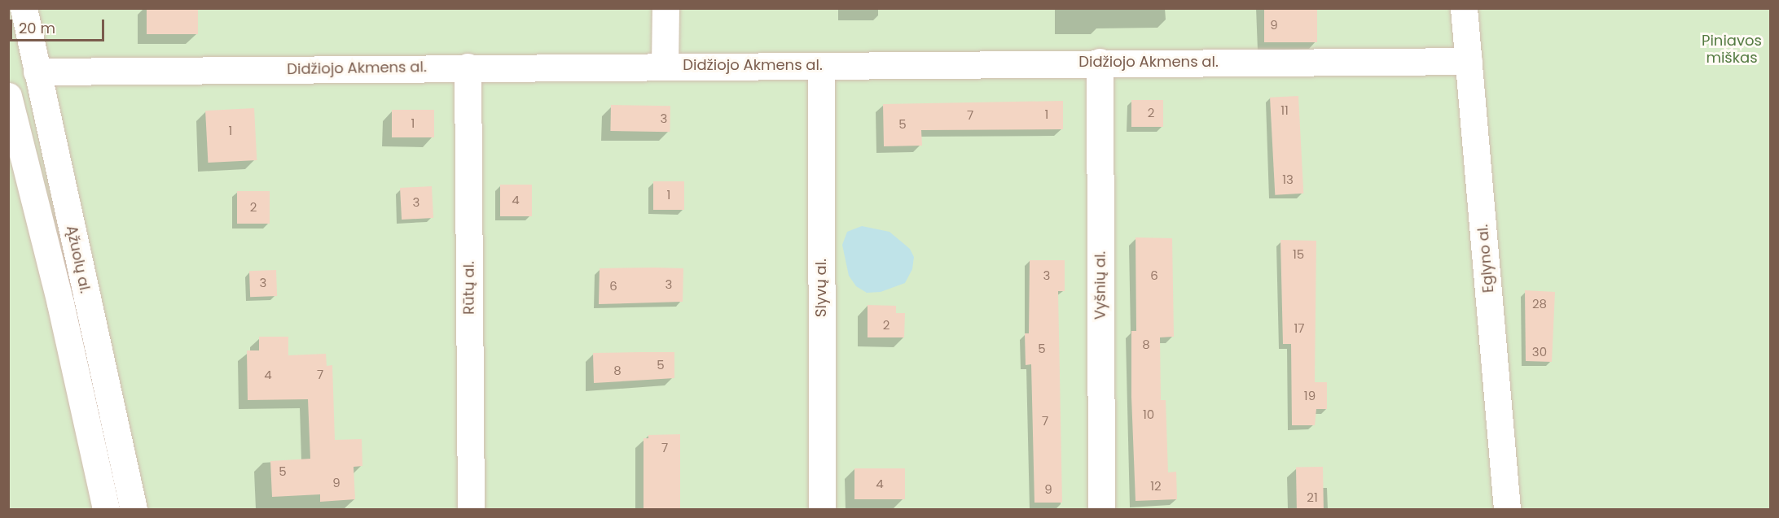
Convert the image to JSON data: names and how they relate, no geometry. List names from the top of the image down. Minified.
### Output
{"streets":{"street":["Didžiojo Akmens al.","Eglyno al.","Ąžuolų al.","Vyšnių al.","Rūtų al.","Slyvų al."]},"crossings":[["Didžiojo Akmens al.","Eglyno al."],["Didžiojo Akmens al.","Ąžuolų al."],["Didžiojo Akmens al.","Vyšnių al."],["Didžiojo Akmens al.","Rūtų al."],["Didžiojo Akmens al.","Slyvų al."]],"parks":["Piniavos miškas"],"house_numbers":["9","11","2","1","7","3","1","5","1","13","1","4","3","2","15","3","6","3","3","6","28","2","17","8","5","30","5","8","4","7","19","10","7","7","5","9","4","12","9","21"],"scale_bar":"20 m"}
